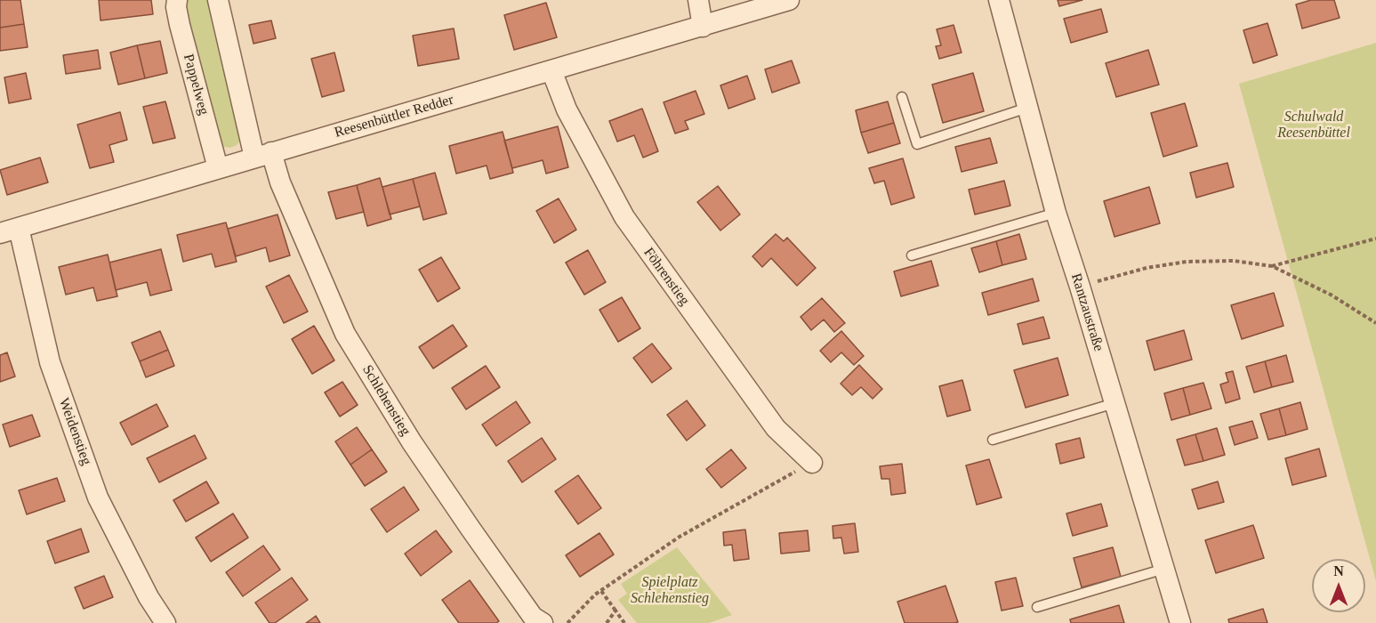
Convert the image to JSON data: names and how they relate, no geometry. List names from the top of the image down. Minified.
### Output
{"streets":{"street":["Pappelweg","Reesenbüttler Redder","Föhrenstieg","Rantzaustraße","Schlehenstieg","Weidenstieg"]},"crossings":[["Pappelweg","Reesenbüttler Redder"],["Reesenbüttler Redder","Föhrenstieg"],["Reesenbüttler Redder","Schlehenstieg"],["Reesenbüttler Redder","Weidenstieg"]],"parks":["Schulwald Reesenbüttel","Spielplatz Schlehenstieg"],"north":"top"}
